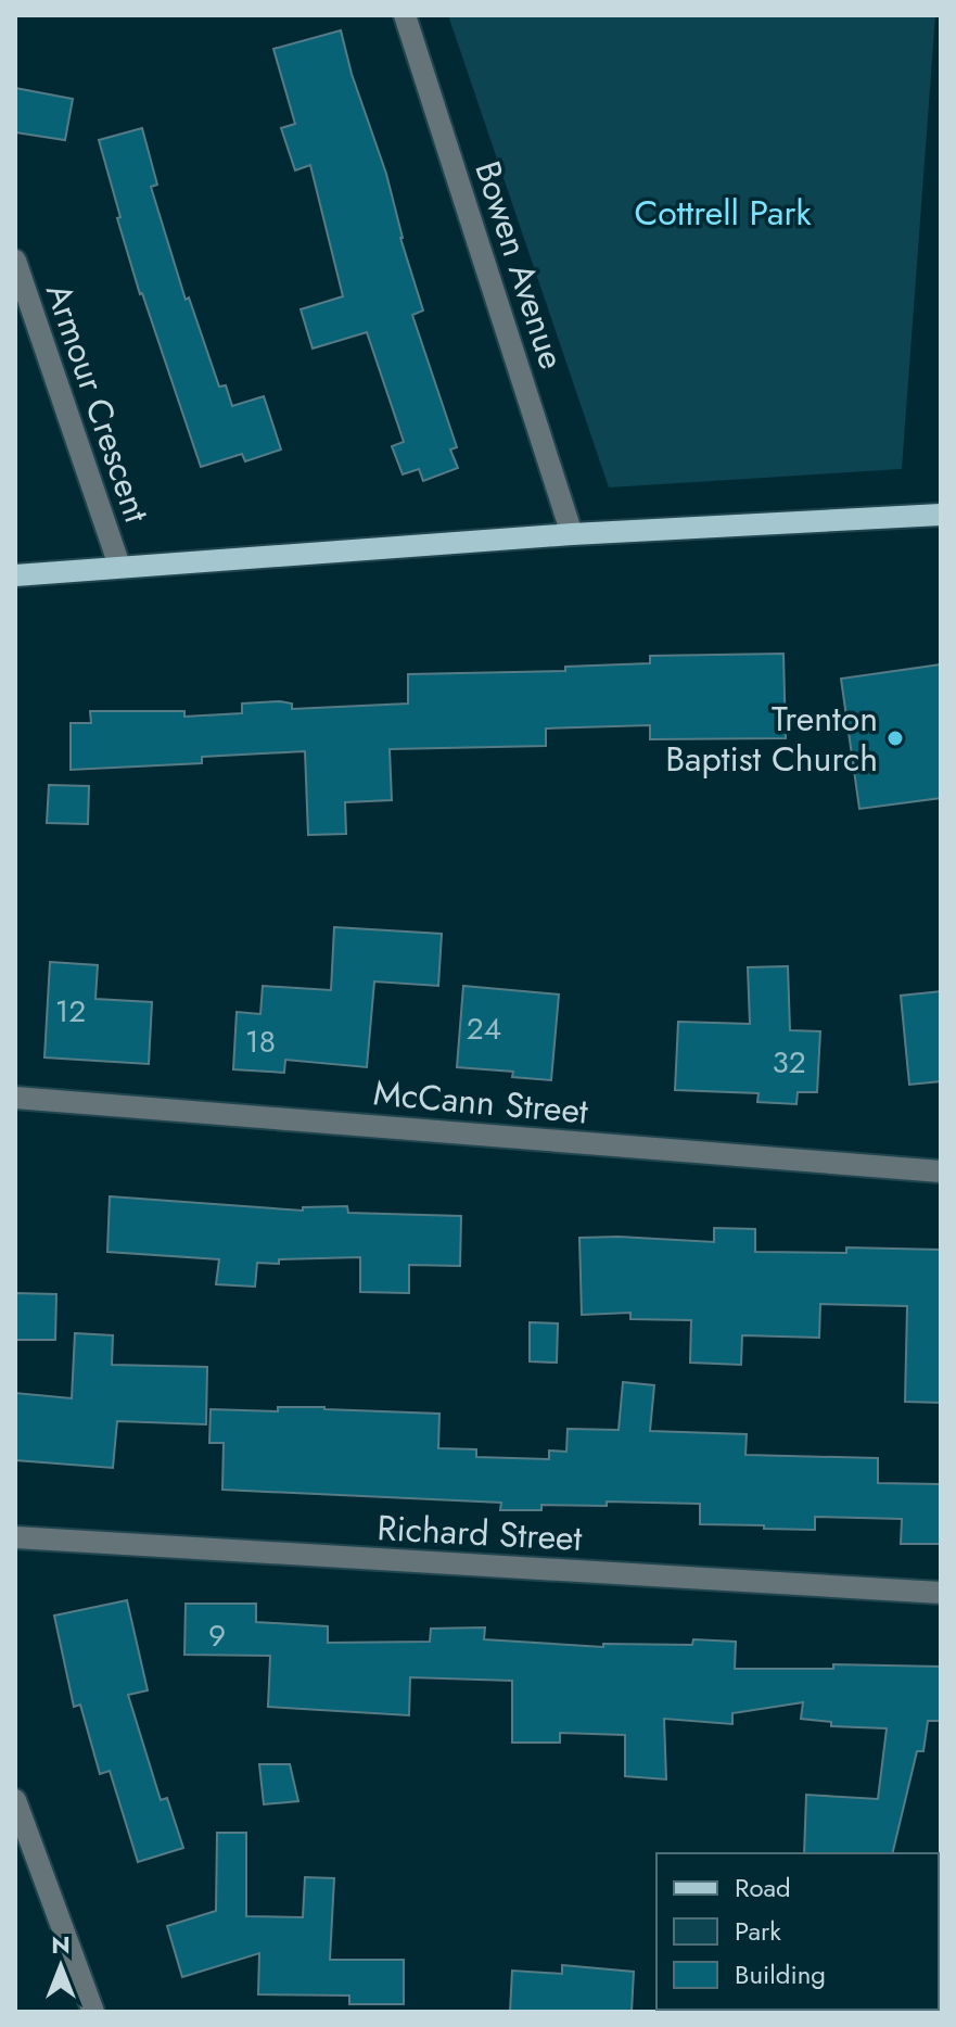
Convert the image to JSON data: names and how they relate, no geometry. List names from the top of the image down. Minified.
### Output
{"streets":{"street":["Bowen Avenue","Armour Crescent","McCann Street","Richard Street"]},"parks":["Cottrell Park"],"places":["Trenton Baptist Church"],"house_numbers":["12","24","18","32","9"],"legend":["Road","Park","Building"],"north":"top"}
